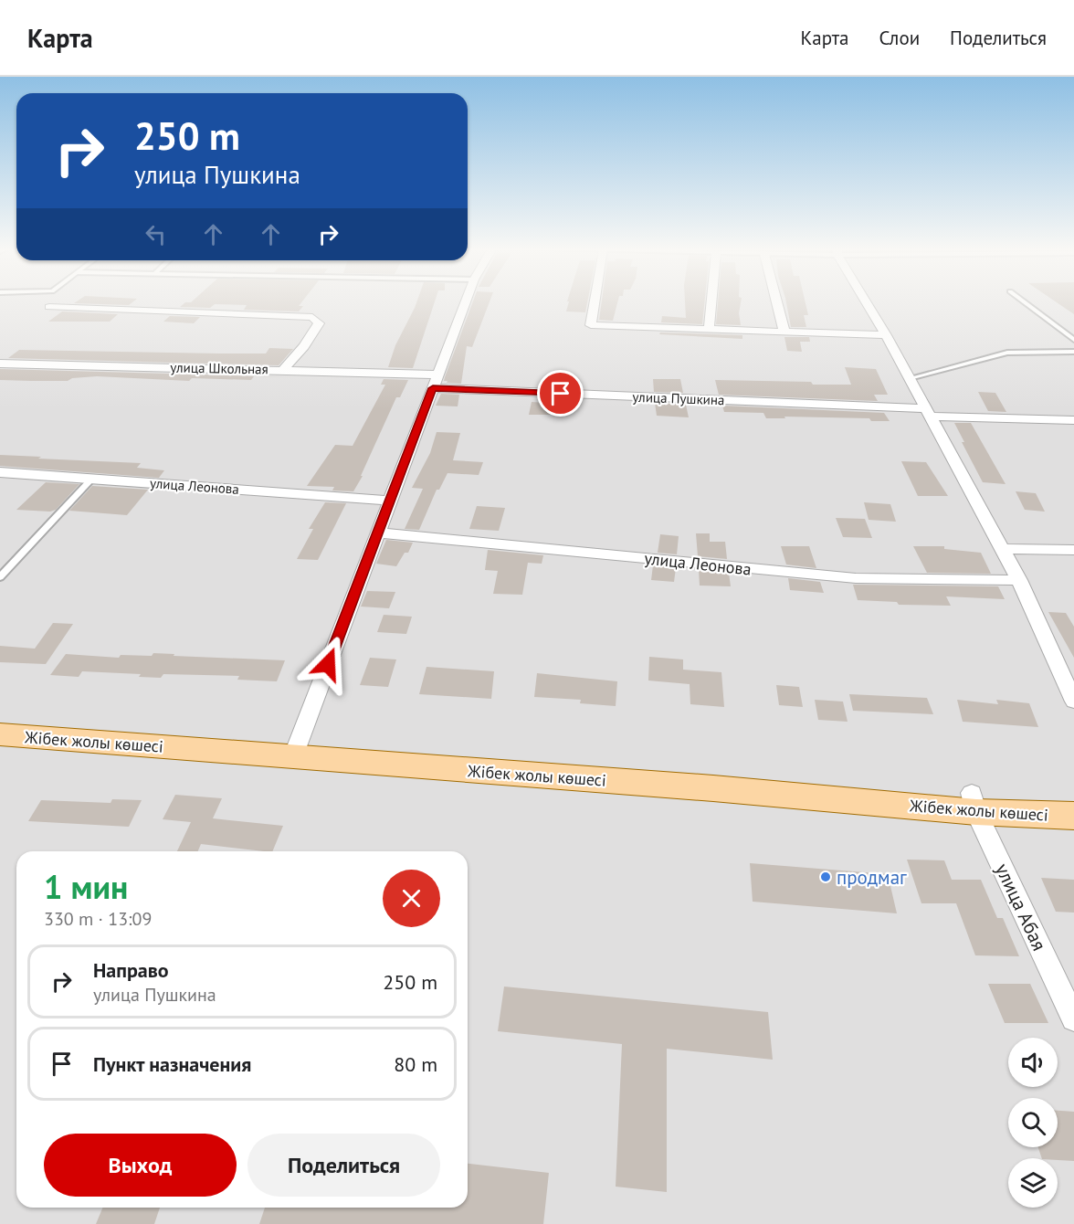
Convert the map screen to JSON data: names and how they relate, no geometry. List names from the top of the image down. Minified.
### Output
{"streets":{"main road":["Жібек жолы көшесі"],"street":["улица Школьная","улица Пушкина","улица Леонова","улица Абая"]},"crossings":[["улица Школьная","улица Пушкина"],["Жібек жолы көшесі","улица Абая"]],"places":["продмаг"],"page":{"header":"Карта","nav":["Карта","Слои","Поделиться"],"turn":["250 m","улица Пушкина"],"heading":["1 мин","330 m · 13:09"],"list":[{"name":"Направо","note":"улица Пушкина","value":"250 m"},{"name":"Пункт назначения","value":"80 m"}],"buttons":["Выход","Поделиться"]}}
